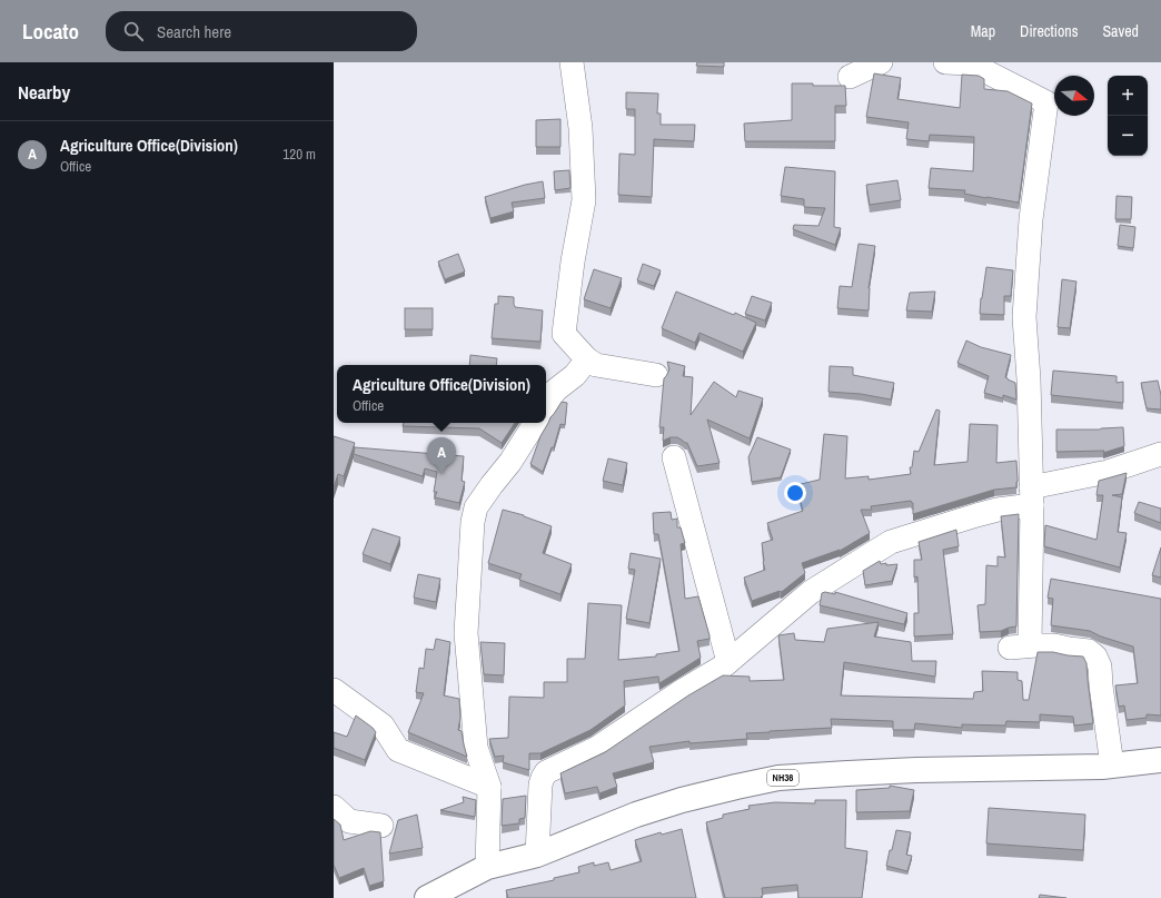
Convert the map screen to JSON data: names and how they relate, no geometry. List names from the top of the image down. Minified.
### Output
{"streets":{"highway":["NH36"]},"north":"right","page":{"header":"Locato","search":"Search here","nav":["Map","Directions","Saved"],"heading":"Nearby","map_buttons":["+","−"],"list":[{"mark":"A","name":"Agriculture Office(Division)","note":"Office","value":"120 m"}],"popup":["Agriculture Office(Division)","Office"],"pins":"A"}}
